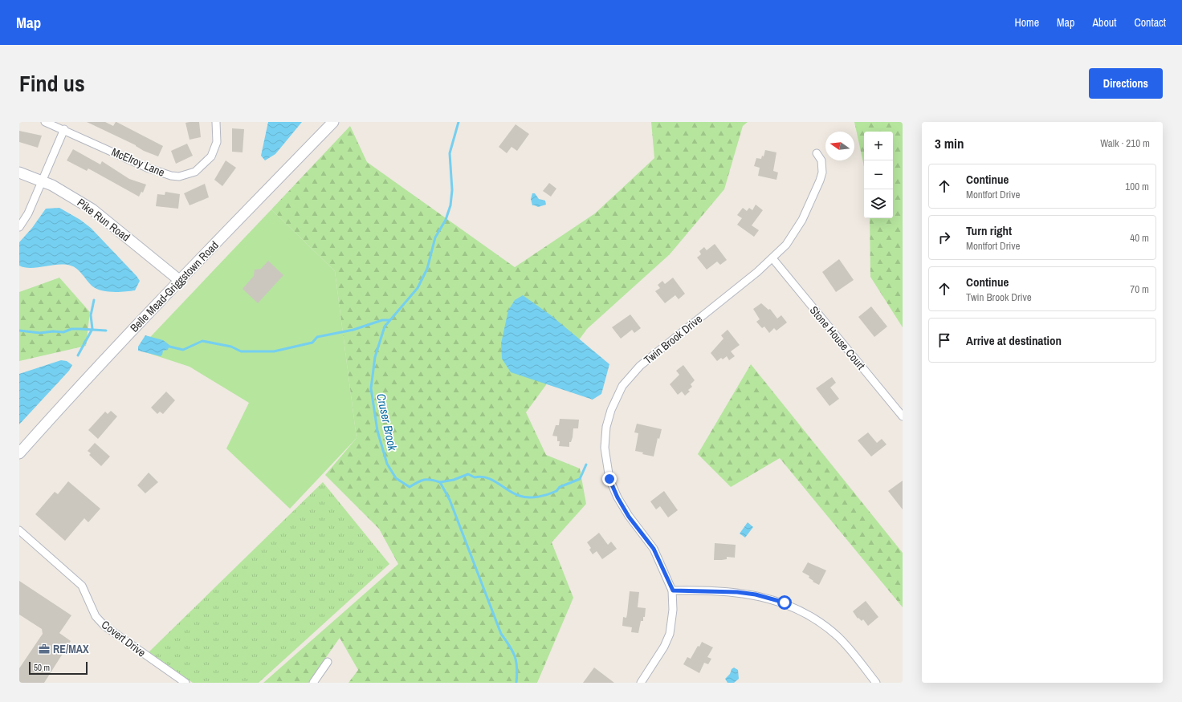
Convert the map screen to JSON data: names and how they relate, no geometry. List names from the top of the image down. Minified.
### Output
{"streets":{"street":["McElroy Lane","Pike Run Road","Belle Mead-Griggstown Road","Stone House Court","Twin Brook Drive","Covert Drive"]},"crossings":[["Pike Run Road","Belle Mead-Griggstown Road"],["Stone House Court","Twin Brook Drive"]],"water":["Cruser Brook"],"places":{"office":["RE/MAX"]},"scale_bar":"50 m","north":"left","page":{"header":"Map","nav":["Home","Map","About","Contact"],"title":"Find us","buttons":"Directions","heading":["3 min","Walk · 210 m"],"map_buttons":["+","−"],"list":[["Continue","Montfort Drive","100 m"],["Turn right","Montfort Drive","40 m"],["Continue","Twin Brook Drive","70 m"],"Arrive at destination"],"scale":"50 m"}}
